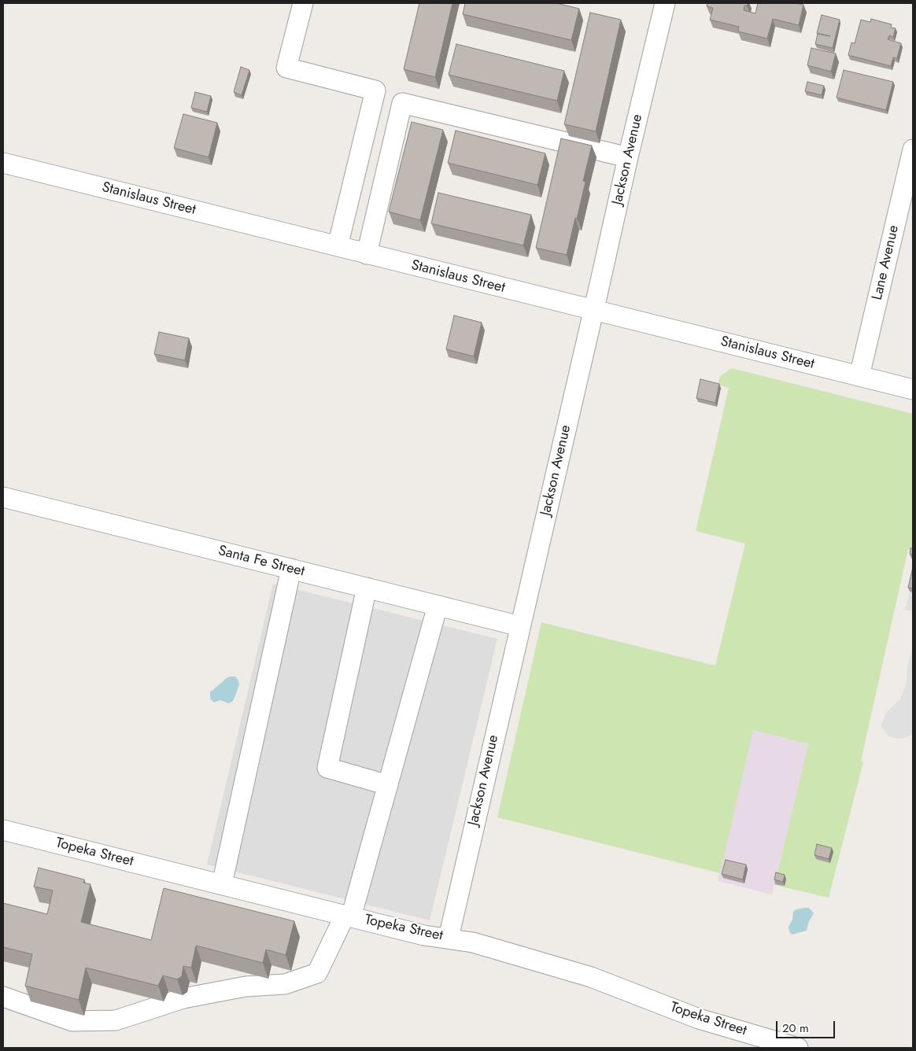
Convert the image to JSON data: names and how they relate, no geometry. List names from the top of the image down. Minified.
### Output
{"streets":{"street":["Jackson Avenue","Stanislaus Street","Lane Avenue","Santa Fe Street","Topeka Street"]},"crossings":[["Jackson Avenue","Stanislaus Street"],["Jackson Avenue","Santa Fe Street"],["Jackson Avenue","Topeka Street"],["Stanislaus Street","Lane Avenue"]],"scale_bar":"20 m"}
